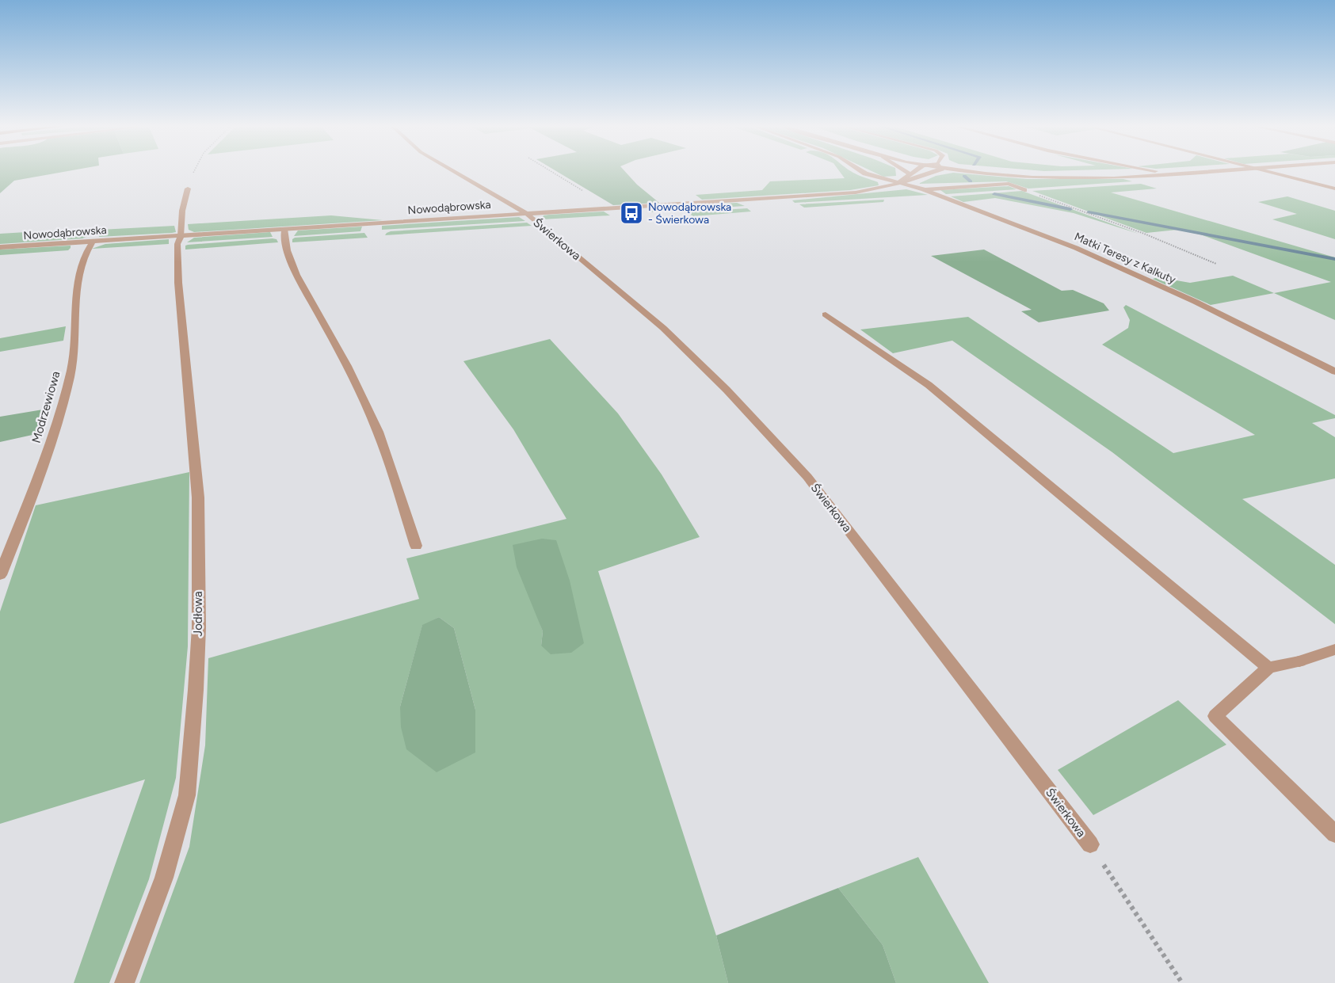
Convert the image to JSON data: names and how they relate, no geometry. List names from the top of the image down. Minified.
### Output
{"streets":{"street":["Nowodąbrowska","Świerkowa","Matki Teresy z Kalkuty","Modrzewiowa","Jodłowa"]},"crossings":[["Nowodąbrowska","Świerkowa"],["Nowodąbrowska","Matki Teresy z Kalkuty"],["Nowodąbrowska","Modrzewiowa"],["Nowodąbrowska","Jodłowa"]],"places":{"bus stop":["Nowodąbrowska - Świerkowa"]}}
